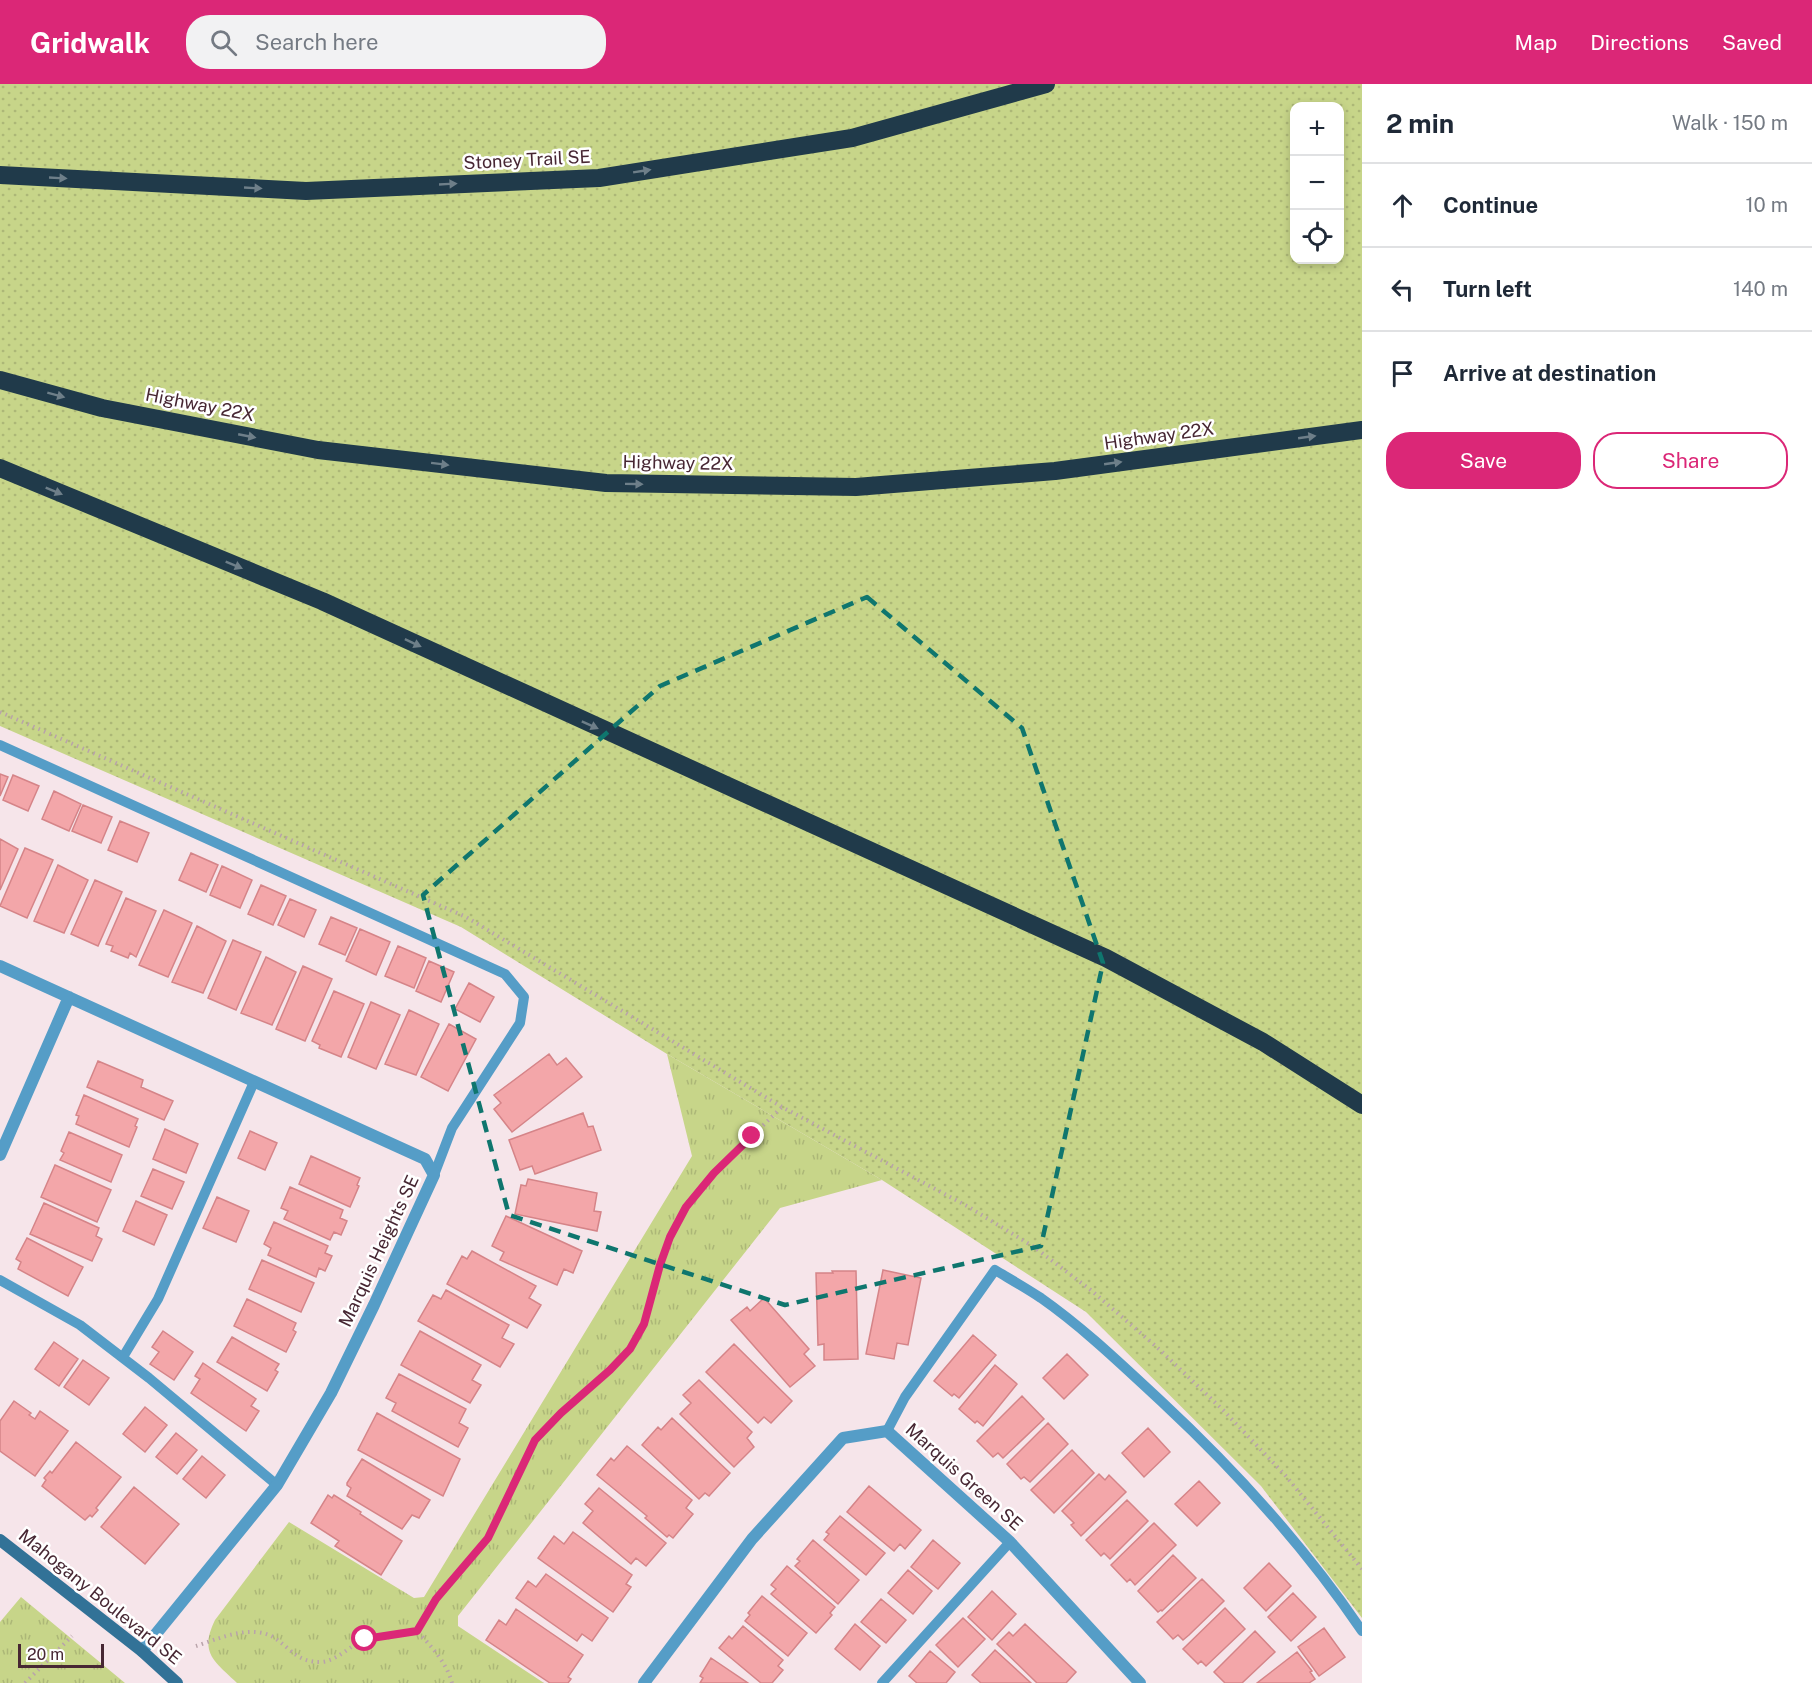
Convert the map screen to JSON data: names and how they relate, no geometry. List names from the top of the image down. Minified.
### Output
{"streets":{"highway":["Stoney Trail SE","Highway 22X"],"street":["Marquis Heights SE","Marquis Green SE","Mahogany Boulevard SE"]},"crossings":[["Marquis Heights SE","Mahogany Boulevard SE"]],"one_way":["Stoney Trail SE","Highway 22X"],"scale_bar":"20 m","page":{"header":"Gridwalk","search":"Search here","nav":["Map","Directions","Saved"],"heading":["2 min","Walk · 150 m"],"map_buttons":["+","−"],"list":[["Continue","10 m"],["Turn left","140 m"],"Arrive at destination"],"buttons":["Save","Share"],"scale":"20 m"}}
